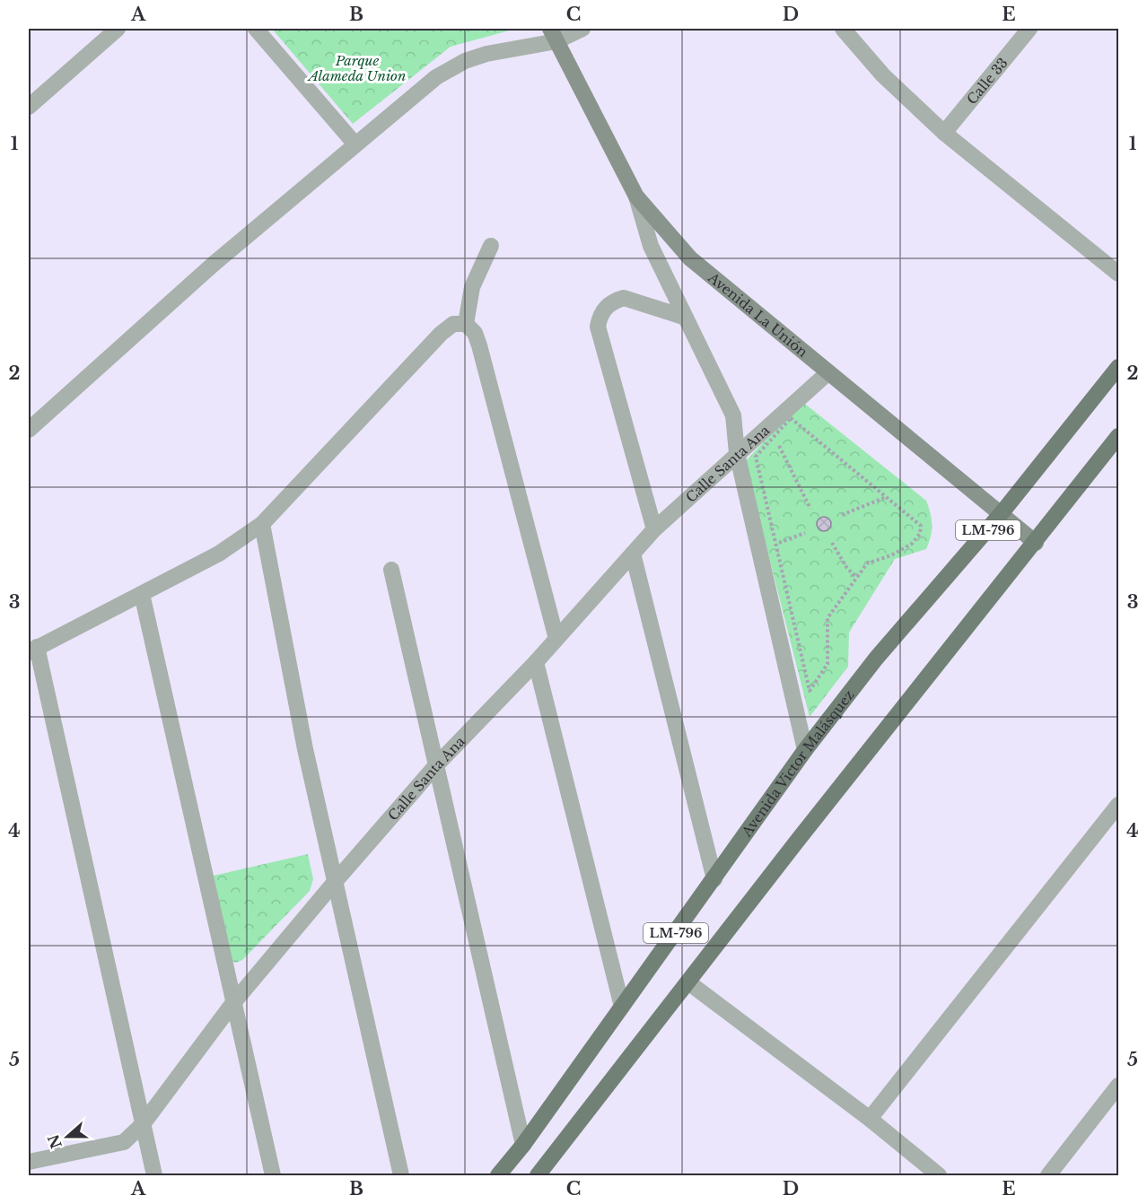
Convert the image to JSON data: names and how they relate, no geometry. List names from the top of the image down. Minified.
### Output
{"streets":{"main road":["Avenida La Unión","LM-796","Avenida Victor Malásquez"],"street":["Calle 33","Calle Santa Ana"]},"crossings":[["Avenida La Unión","Calle Santa Ana"],["Avenida La Unión","LM-796"],["Avenida La Unión","Avenida Victor Malásquez"]],"parks":["Parque Alameda Union"],"north":"left","grid":{"columns":["A","B","C","D","E"],"rows":["1","2","3","4","5"]}}
